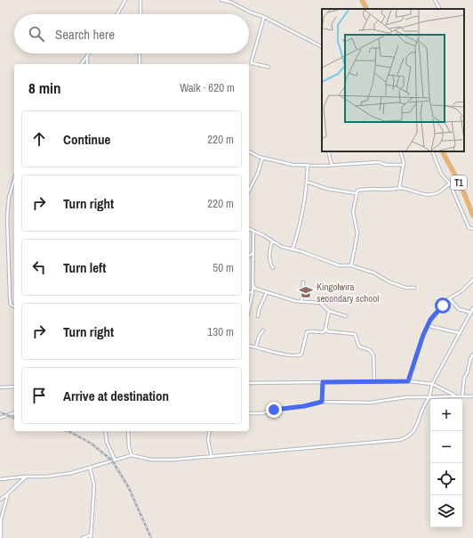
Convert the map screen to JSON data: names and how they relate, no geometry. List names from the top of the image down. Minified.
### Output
{"streets":{"highway":["T1"]},"places":{"school or university":["Kingolwira secondary school"]},"page":{"search":"Search here","heading":["8 min","Walk · 620 m"],"list":[["Continue","220 m"],["Turn right","220 m"],["Turn left","50 m"],["Turn right","130 m"],"Arrive at destination"],"map_buttons":["+","−"]}}
